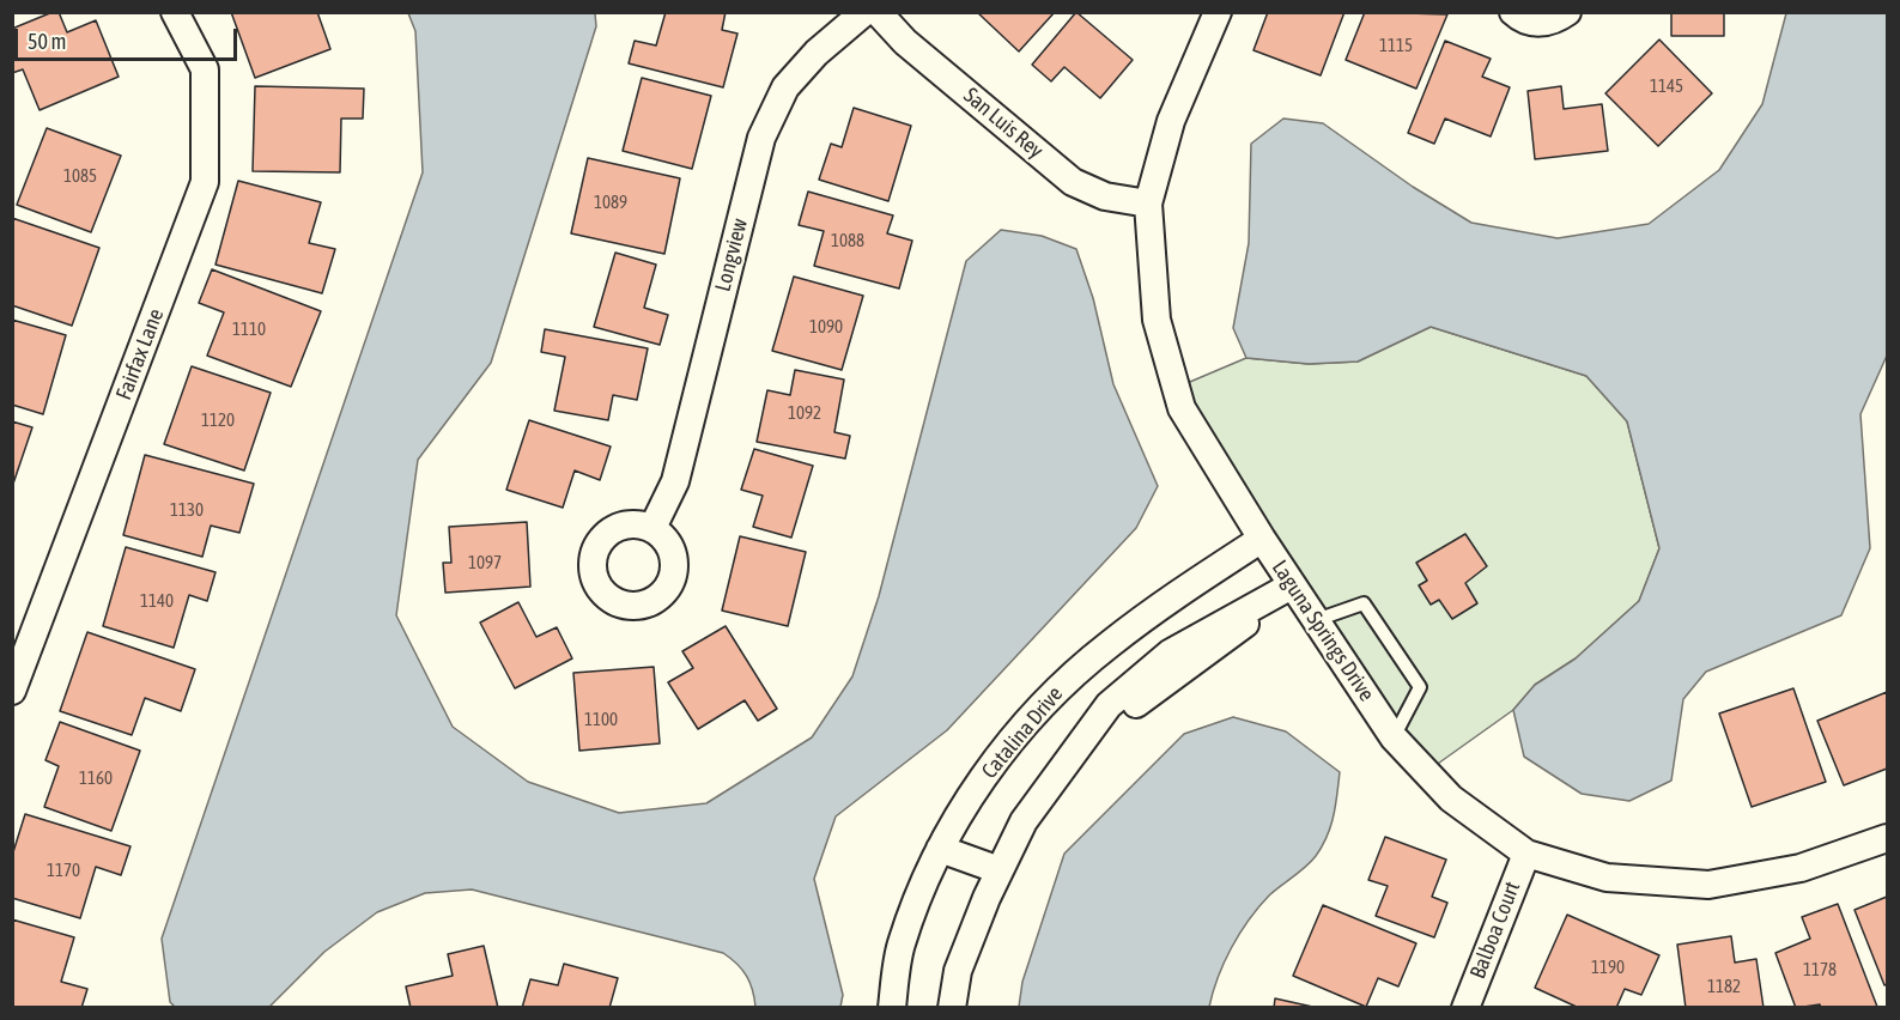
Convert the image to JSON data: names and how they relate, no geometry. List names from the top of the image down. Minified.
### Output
{"streets":{"street":["San Luis Rey","Longview","Fairfax Lane","Laguna Springs Drive","Catalina Drive","Balboa Court"]},"crossings":[["San Luis Rey","Laguna Springs Drive"],["Laguna Springs Drive","Catalina Drive"],["Laguna Springs Drive","Balboa Court"]],"house_numbers":["1115","1145","1085","1089","1088","1090","1110","1092","1120","1130","1097","1140","1100","1160","1170","1190","1178","1182"],"scale_bar":"50 m"}
